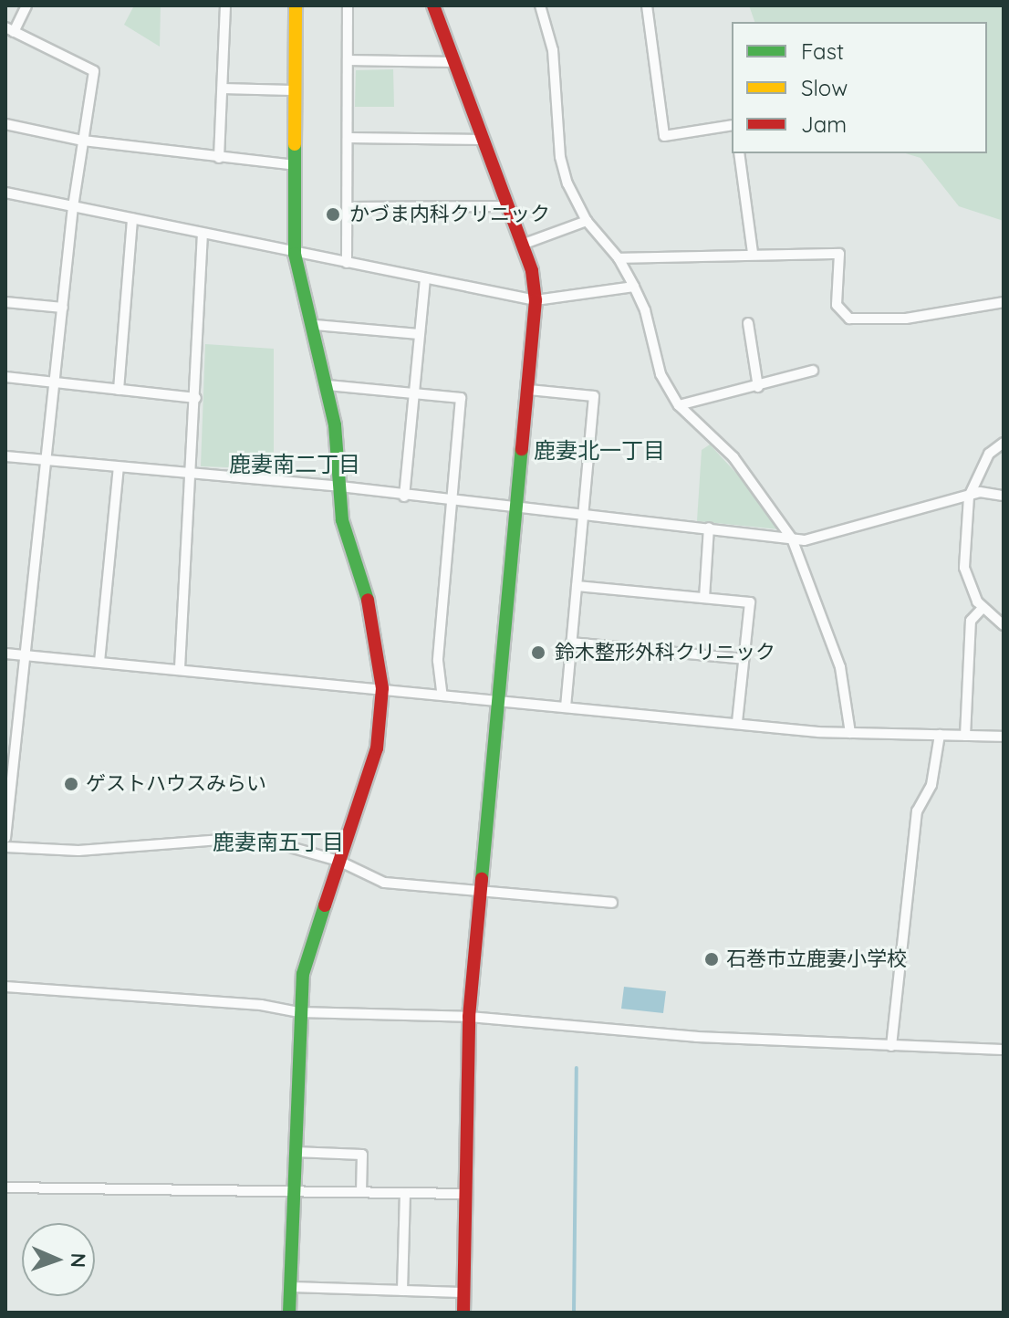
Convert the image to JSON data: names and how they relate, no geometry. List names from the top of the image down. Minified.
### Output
{"districts":["鹿妻北一丁目","鹿妻南二丁目","鹿妻南五丁目"],"places":["かづま内科クリニック","鈴木整形外科クリニック","ゲストハウスみらい","石巻市立鹿妻小学校"],"legend":["Fast","Slow","Jam"],"north":"right"}
